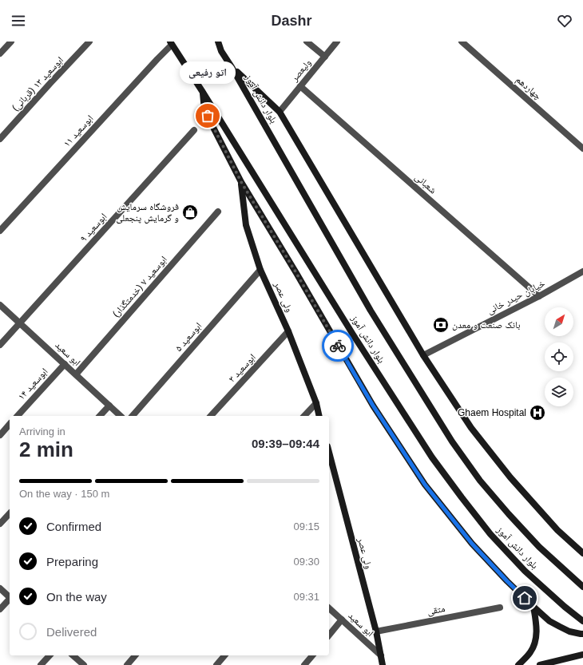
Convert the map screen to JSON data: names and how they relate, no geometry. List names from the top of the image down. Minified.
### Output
{"streets":{"main road":["بلوار دانش آموز","ولی عصر"],"street":["ولیعصر","ابوسعید ۱۳ (قربانی)","چهاردهم","ابوسعید ۱۱","شعبانی","ابوسعید ۹","ابوسعید ۷ (خدمتگذار)","خیابان حیدر خانی","ابوسعید ۵","ابو سعید","ابوسعید ۳","ابوسعید ۱۴","متقی"]},"crossings":[["ولیعصر","شعبانی"],["بلوار دانش آموز","ابوسعید ۱۱"],["شعبانی","خیابان حیدر خانی"],["ابوسعید ۹","ابو سعید"],["ابوسعید ۷ (خدمتگذار)","ابو سعید"],["ولی عصر","ابوسعید ۵"],["ولی عصر","ابو سعید"],["ولی عصر","ابوسعید ۳"],["ولی عصر","متقی"],["ابو سعید","ابوسعید ۱۴"]],"places":{"other":["اتو رفیعی"],"shop":["فروشگاه سرمایش و گرمایش پنجعلی"],"bank":["بانک صنعت و معدن"],"hospital":["Ghaem Hospital"]},"north":"top right","page":{"header":"Dashr","bubble":"اتو رفیعی","heading":["2 min","Arriving in","09:39–09:44"],"bar":"On the way · 150 m","list":[["Confirmed","09:15"],["Preparing","09:30"],["On the way","09:31"],"Delivered"]}}
